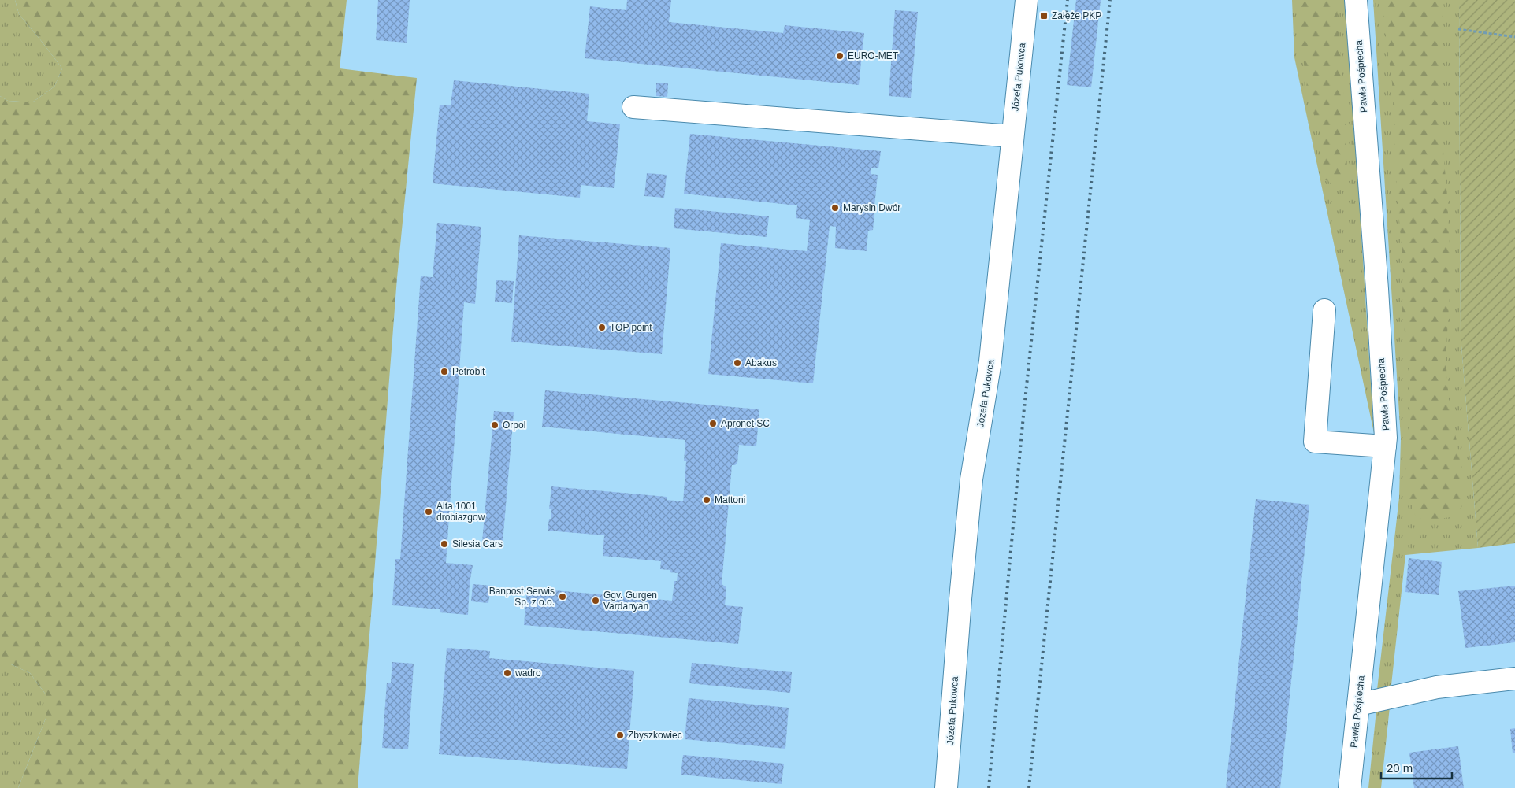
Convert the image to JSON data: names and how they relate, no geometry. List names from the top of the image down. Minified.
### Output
{"streets":{"street":["Pawła Pośpiecha","Józefa Pukowca"]},"places":{"transit":["Załęże PKP"],"other":["EURO-MET","Marysin Dwór","TOP point","Abakus","Petrobit","Apronet SC","Orpol","Mattoni","Alta 1001 drobiazgow","Silesia Cars","Banpost Serwis Sp. z o.o.","Ggv. Gurgen Vardanyan","wadro","Zbyszkowiec"]},"scale_bar":"20 m"}
